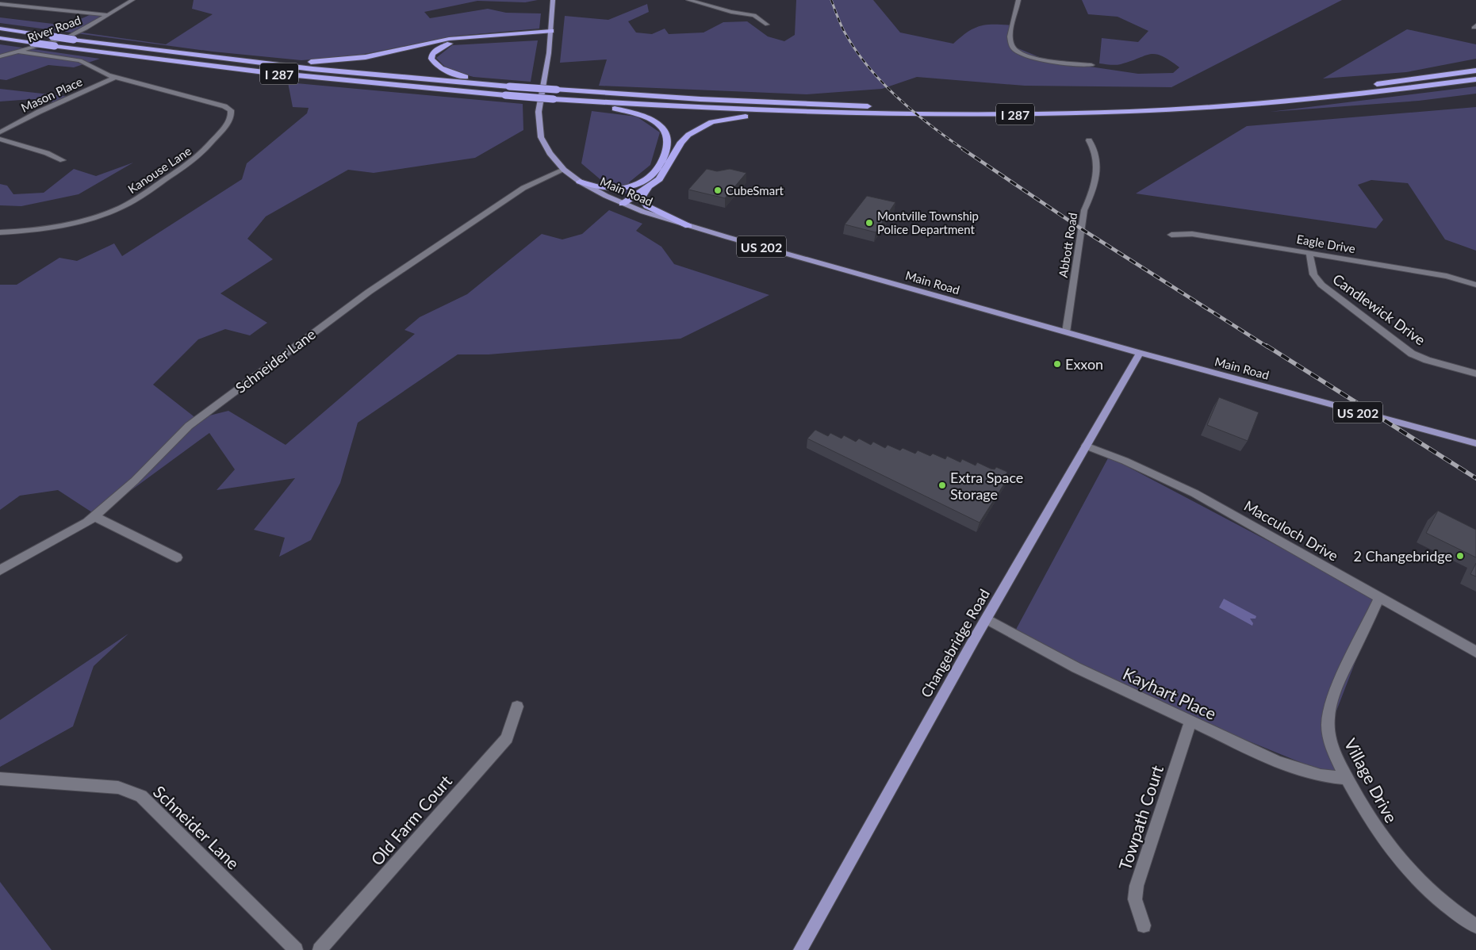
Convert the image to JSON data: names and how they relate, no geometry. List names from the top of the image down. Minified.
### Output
{"streets":{"highway":["I 287"],"main road":["Main Road","US 202","Changebridge Road"],"street":["River Road","Mason Place","Kanouse Lane","Eagle Drive","Abbott Road","Candlewick Drive","Schneider Lane","Macculoch Drive","Kayhart Place","Village Drive","Towpath Court","Old Farm Court"]},"crossings":[["River Road","Kanouse Lane"],["Mason Place","Kanouse Lane"],["Main Road","Abbott Road"],["Main Road","Schneider Lane"],["Main Road","Changebridge Road"],["Eagle Drive","Candlewick Drive"],["Macculoch Drive","Changebridge Road"],["Macculoch Drive","Village Drive"],["Changebridge Road","Kayhart Place"],["Kayhart Place","Village Drive"],["Kayhart Place","Towpath Court"]],"places":["CubeSmart","Montville Township Police Department","Exxon","Extra Space Storage","2 Changebridge"]}
